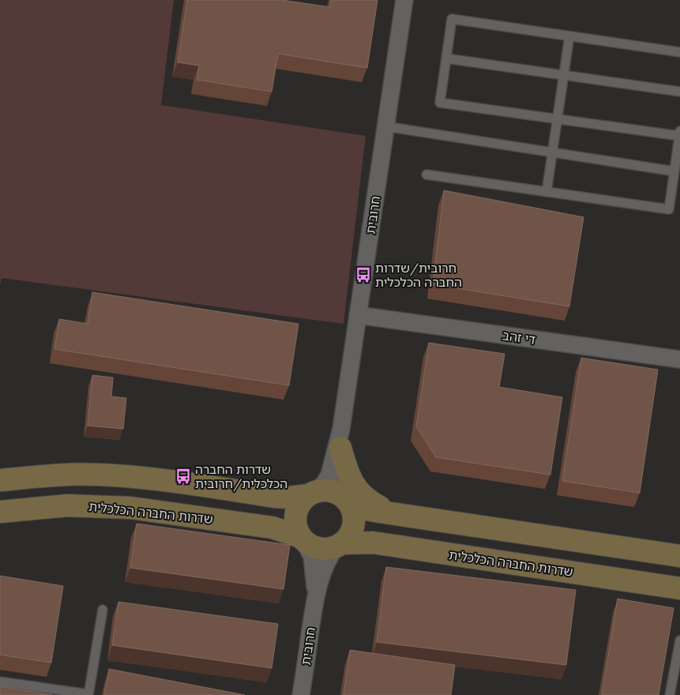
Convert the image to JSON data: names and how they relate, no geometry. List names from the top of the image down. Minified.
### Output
{"streets":{"main road":["שדרות החברה הכלכלית"],"street":["חרובית","די זהב"]},"crossings":[["חרובית","די זהב"],["חרובית","שדרות החברה הכלכלית"]],"places":{"bus stop":["חרובית/שדרות החברה הכלכלית","שדרות החברה הכלכלית/חרובית"]}}
